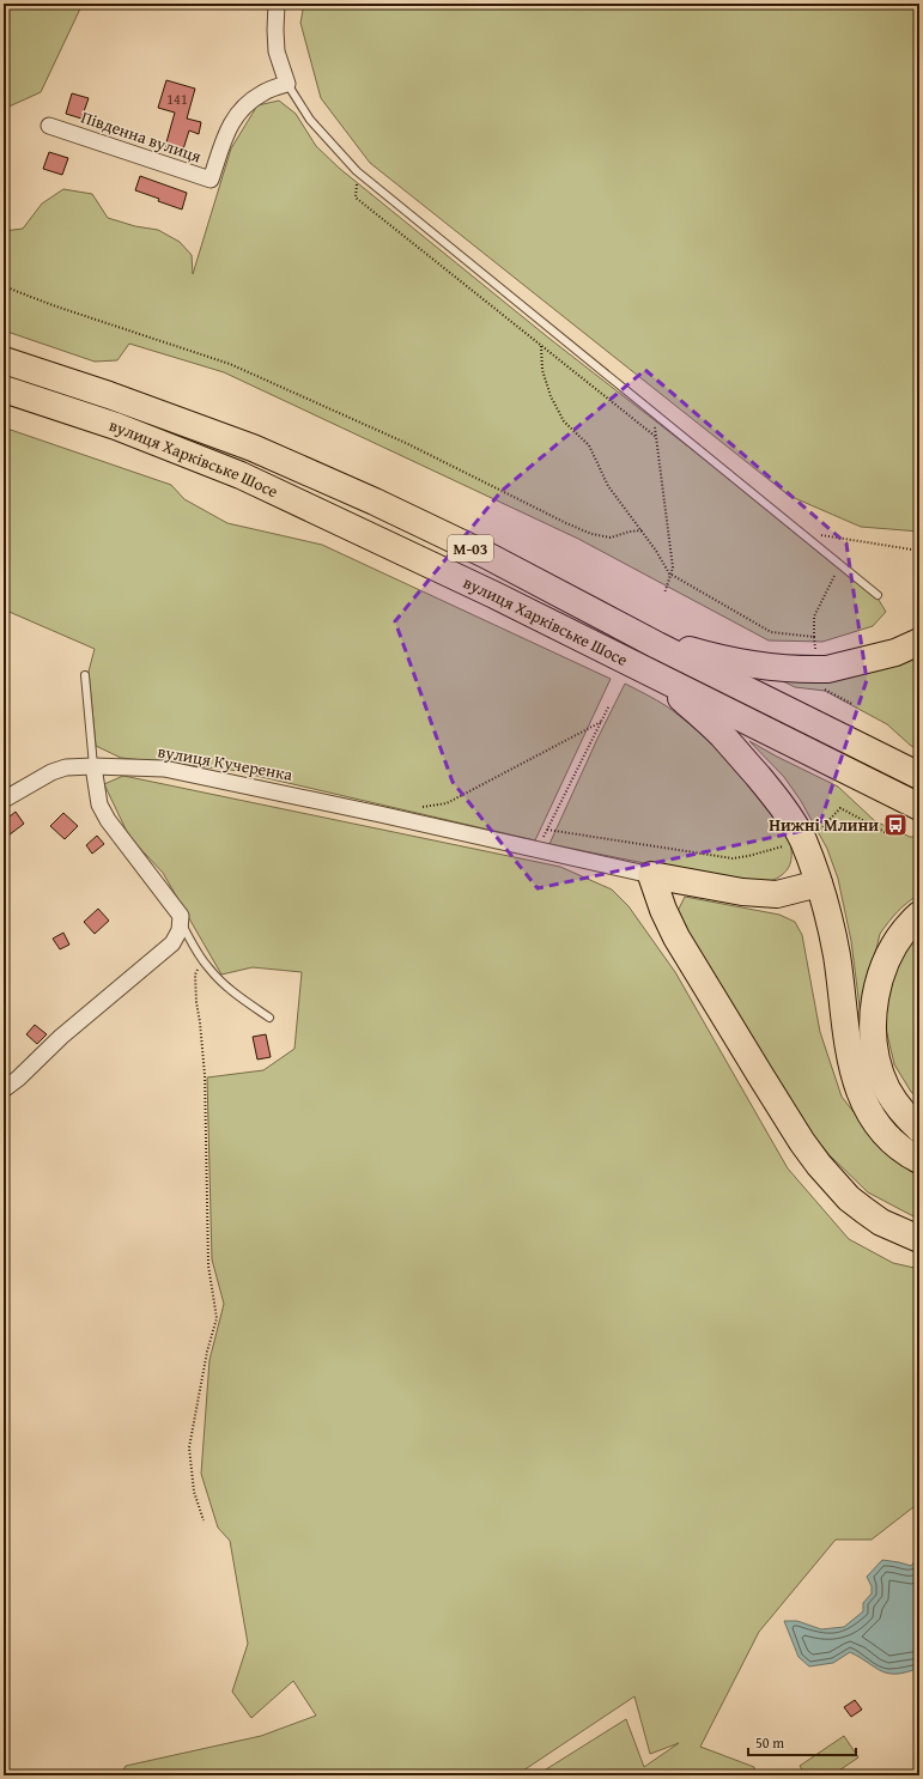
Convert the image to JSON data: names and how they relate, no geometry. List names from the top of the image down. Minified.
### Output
{"streets":{"highway":["вулиця Харківське Шосе","М-03"],"street":["Південна вулиця","вулиця Кучеренка"]},"places":{"bus stop":["Нижні Млини"]},"house_numbers":["141"],"scale_bar":"50 m"}
